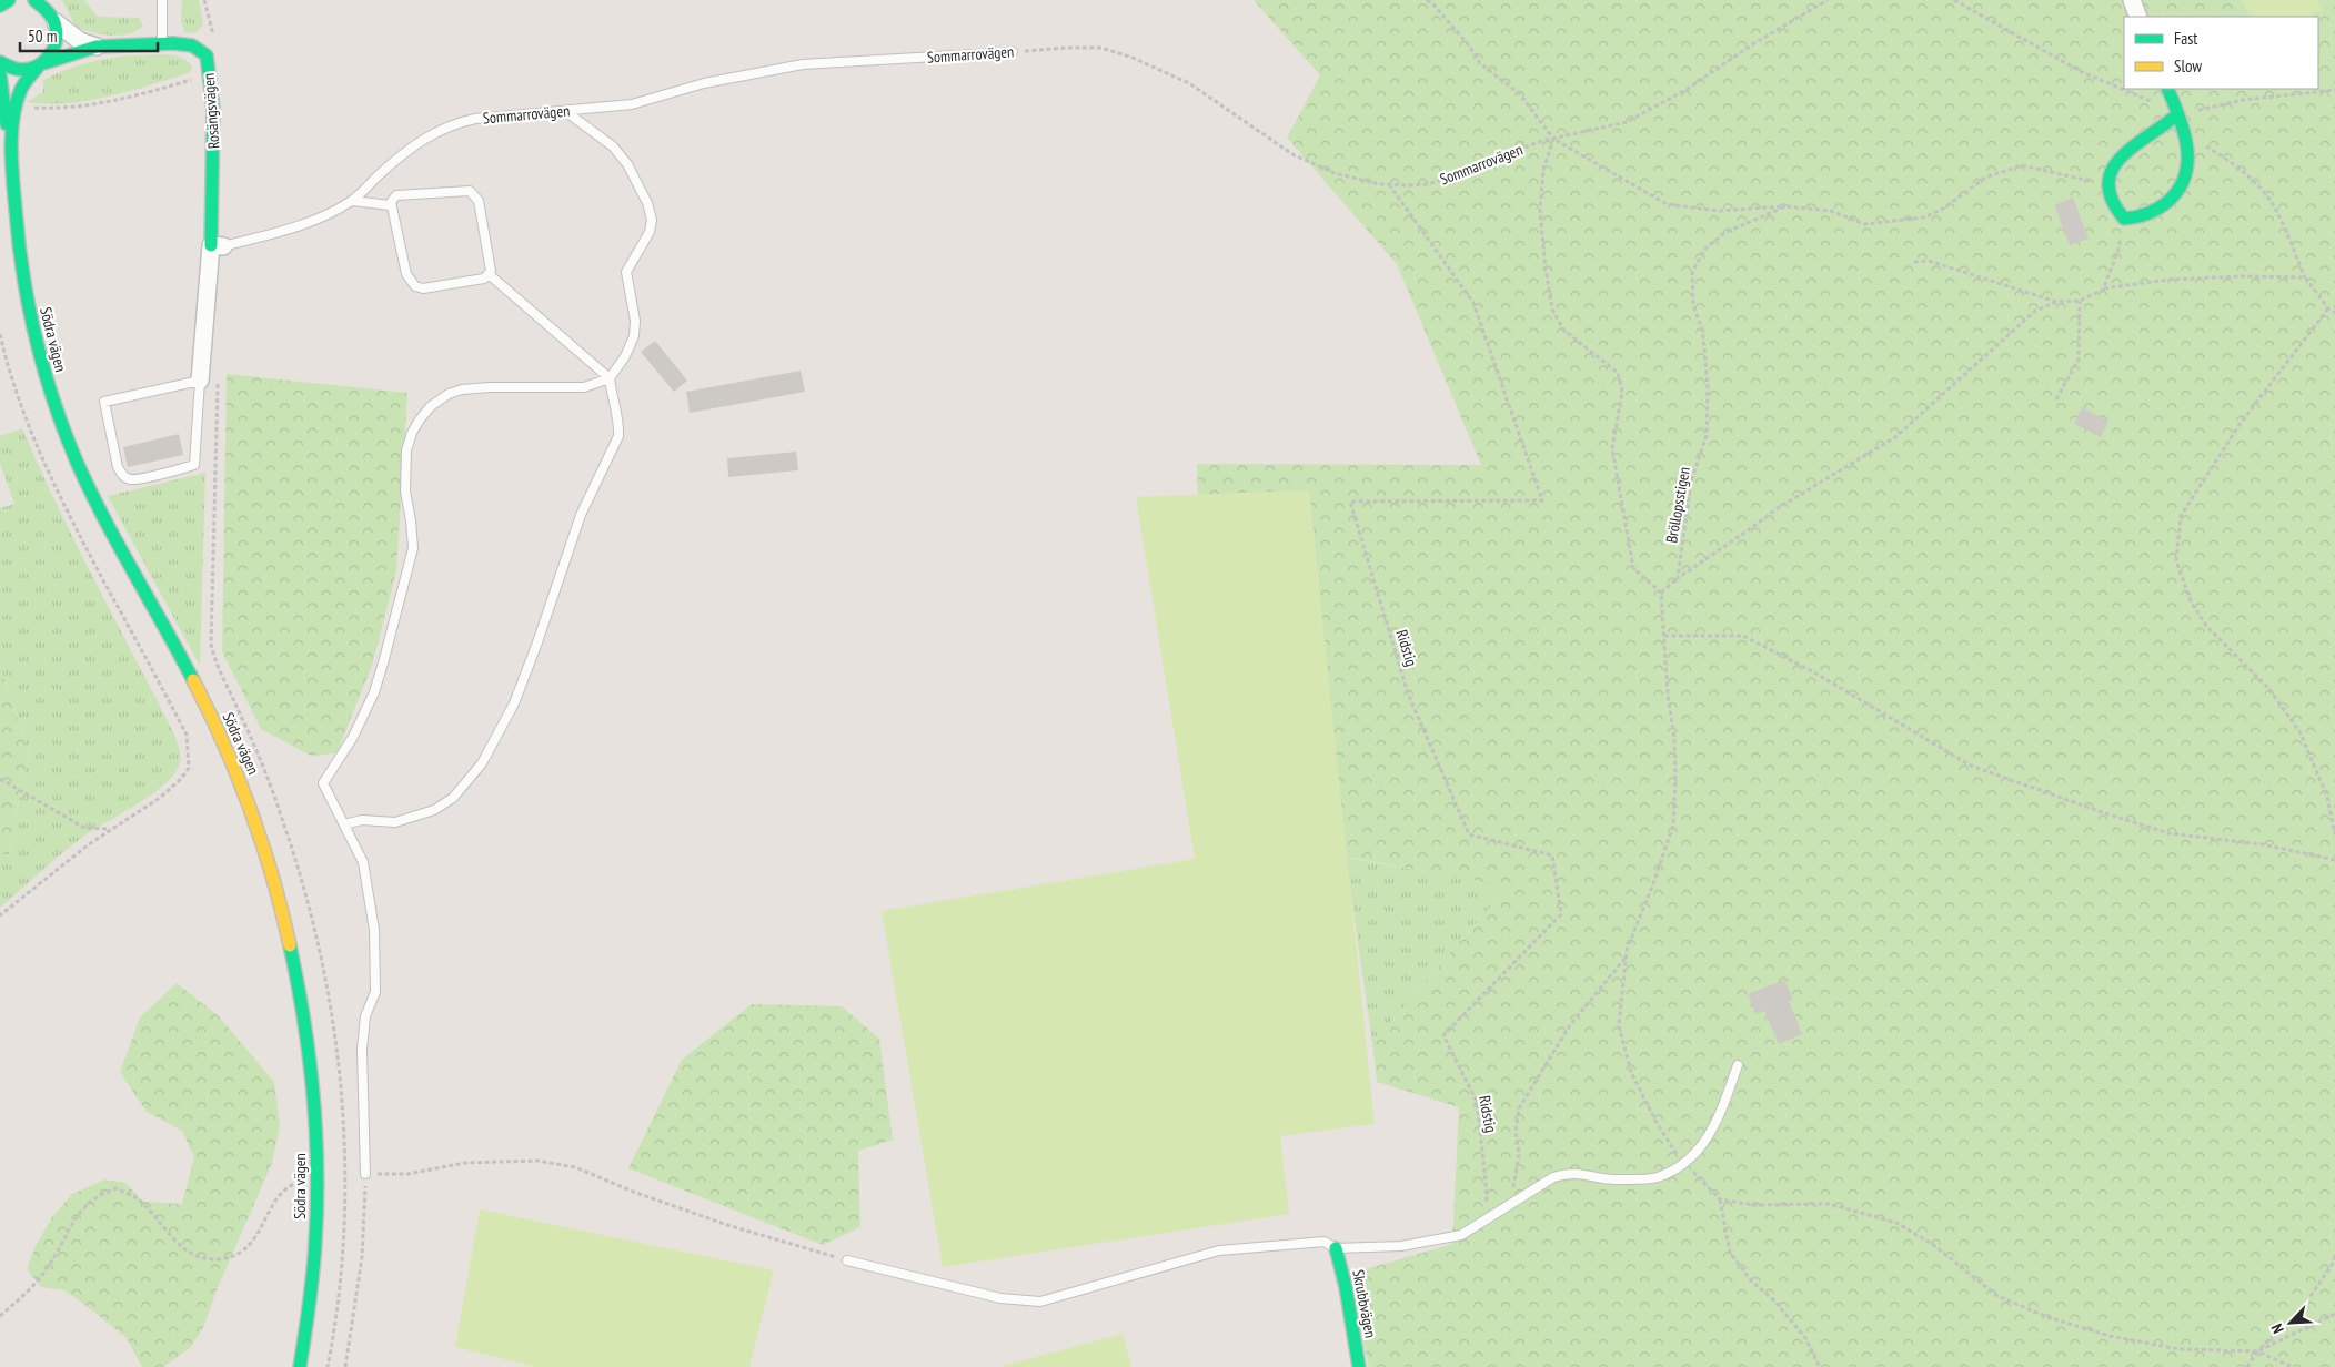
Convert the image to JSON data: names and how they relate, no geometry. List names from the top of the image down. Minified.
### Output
{"streets":{"main road":["Rosängsvägen","Södra vägen","Skrubbvägen"],"lane":["Sommarrovägen"],"path":["Bröllopsstigen","Ridstig"]},"crossings":[["Sommarrovägen","Rosängsvägen"],["Sommarrovägen","Ridstig"],["Rosängsvägen","Södra vägen"]],"legend":["Fast","Slow"],"scale_bar":"50 m","north":"bottom left"}
